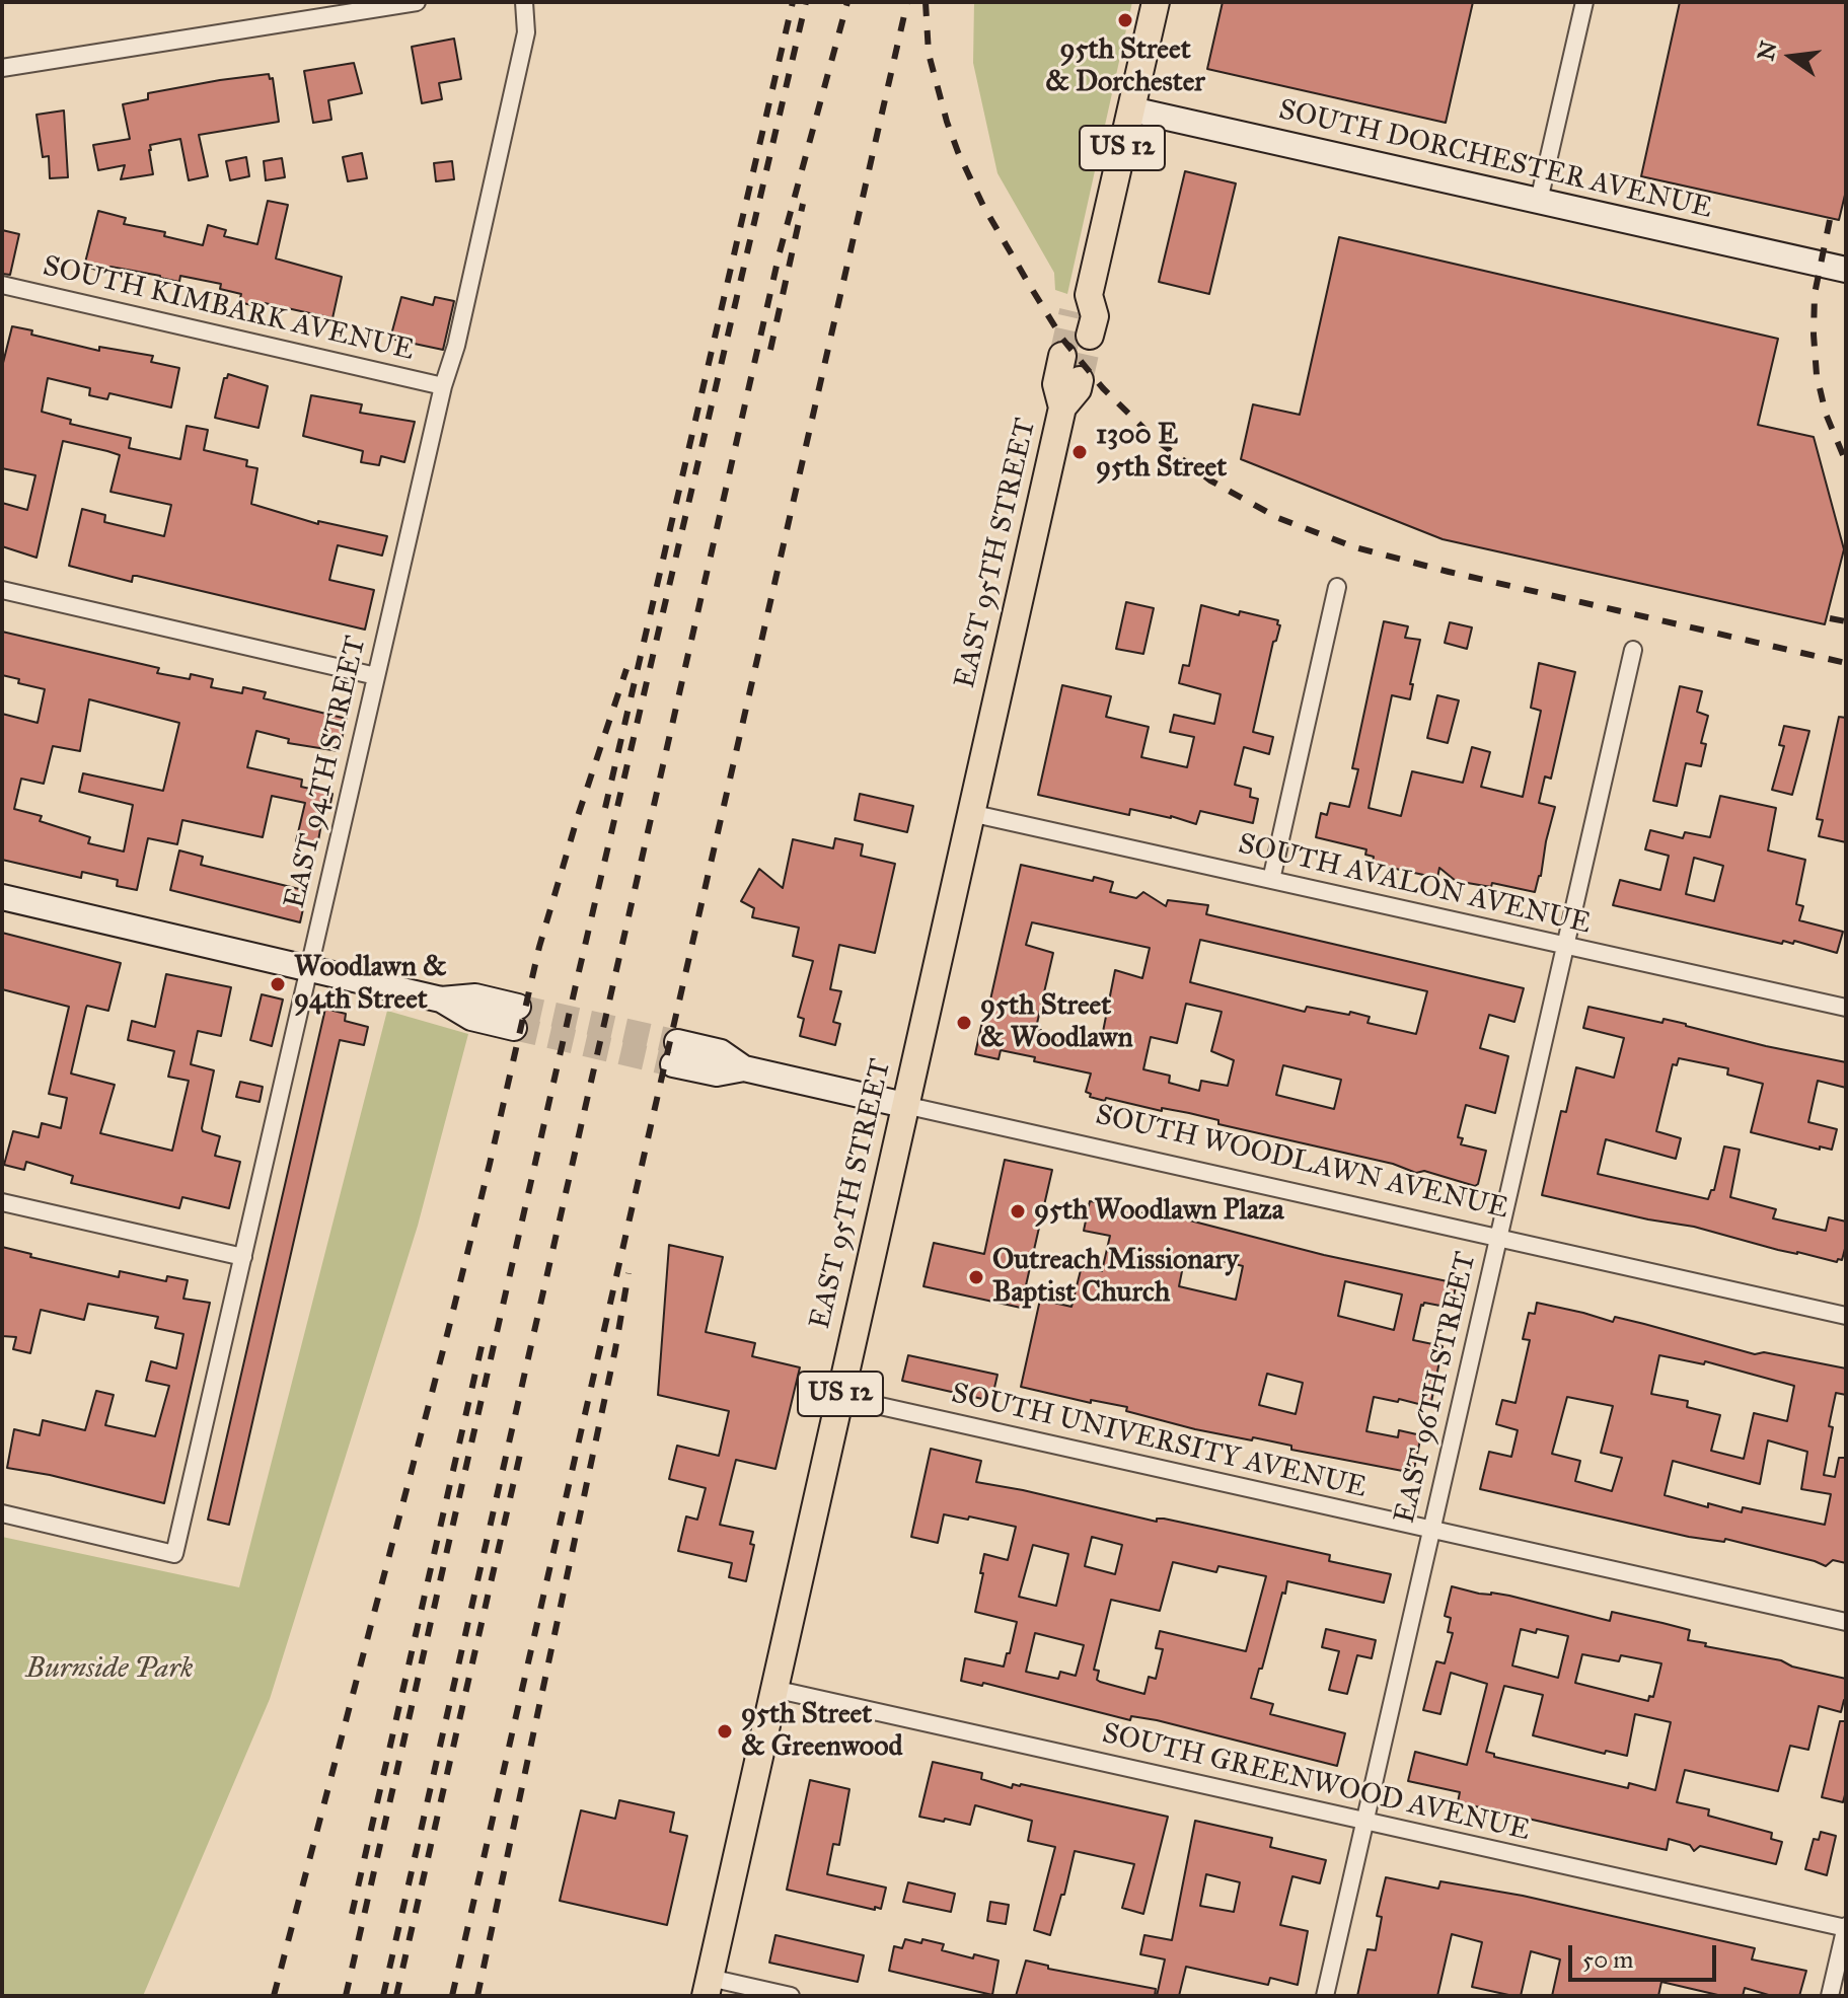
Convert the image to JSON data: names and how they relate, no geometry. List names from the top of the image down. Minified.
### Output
{"streets":{"main road":["US 12","EAST 95TH STREET"],"street":["SOUTH DORCHESTER AVENUE","SOUTH KIMBARK AVENUE","EAST 94TH STREET","SOUTH AVALON AVENUE","SOUTH WOODLAWN AVENUE","EAST 96TH STREET","SOUTH UNIVERSITY AVENUE","SOUTH GREENWOOD AVENUE"]},"crossings":[["US 12","SOUTH DORCHESTER AVENUE"],["SOUTH KIMBARK AVENUE","EAST 94TH STREET"],["EAST 95TH STREET","SOUTH AVALON AVENUE"],["EAST 95TH STREET","SOUTH WOODLAWN AVENUE"],["EAST 95TH STREET","SOUTH UNIVERSITY AVENUE"],["EAST 95TH STREET","SOUTH GREENWOOD AVENUE"],["SOUTH AVALON AVENUE","EAST 96TH STREET"],["SOUTH WOODLAWN AVENUE","EAST 96TH STREET"],["EAST 96TH STREET","SOUTH UNIVERSITY AVENUE"],["EAST 96TH STREET","SOUTH GREENWOOD AVENUE"]],"parks":["Burnside Park"],"places":["95th Street & Dorchester","1300 E 95th Street","Woodlawn & 94th Street","95th Street & Woodlawn","95th Woodlawn Plaza","Outreach Missionary Baptist Church","95th Street & Greenwood"],"scale_bar":"50 m","north":"left"}
